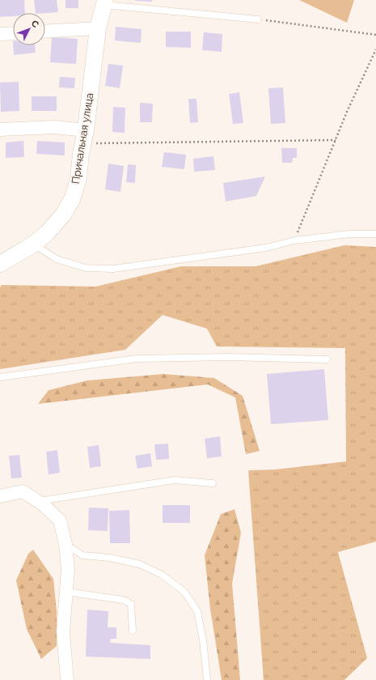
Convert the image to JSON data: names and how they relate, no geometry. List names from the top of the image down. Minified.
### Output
{"streets":{"street":["Причальная улица"]},"north":"top right"}
